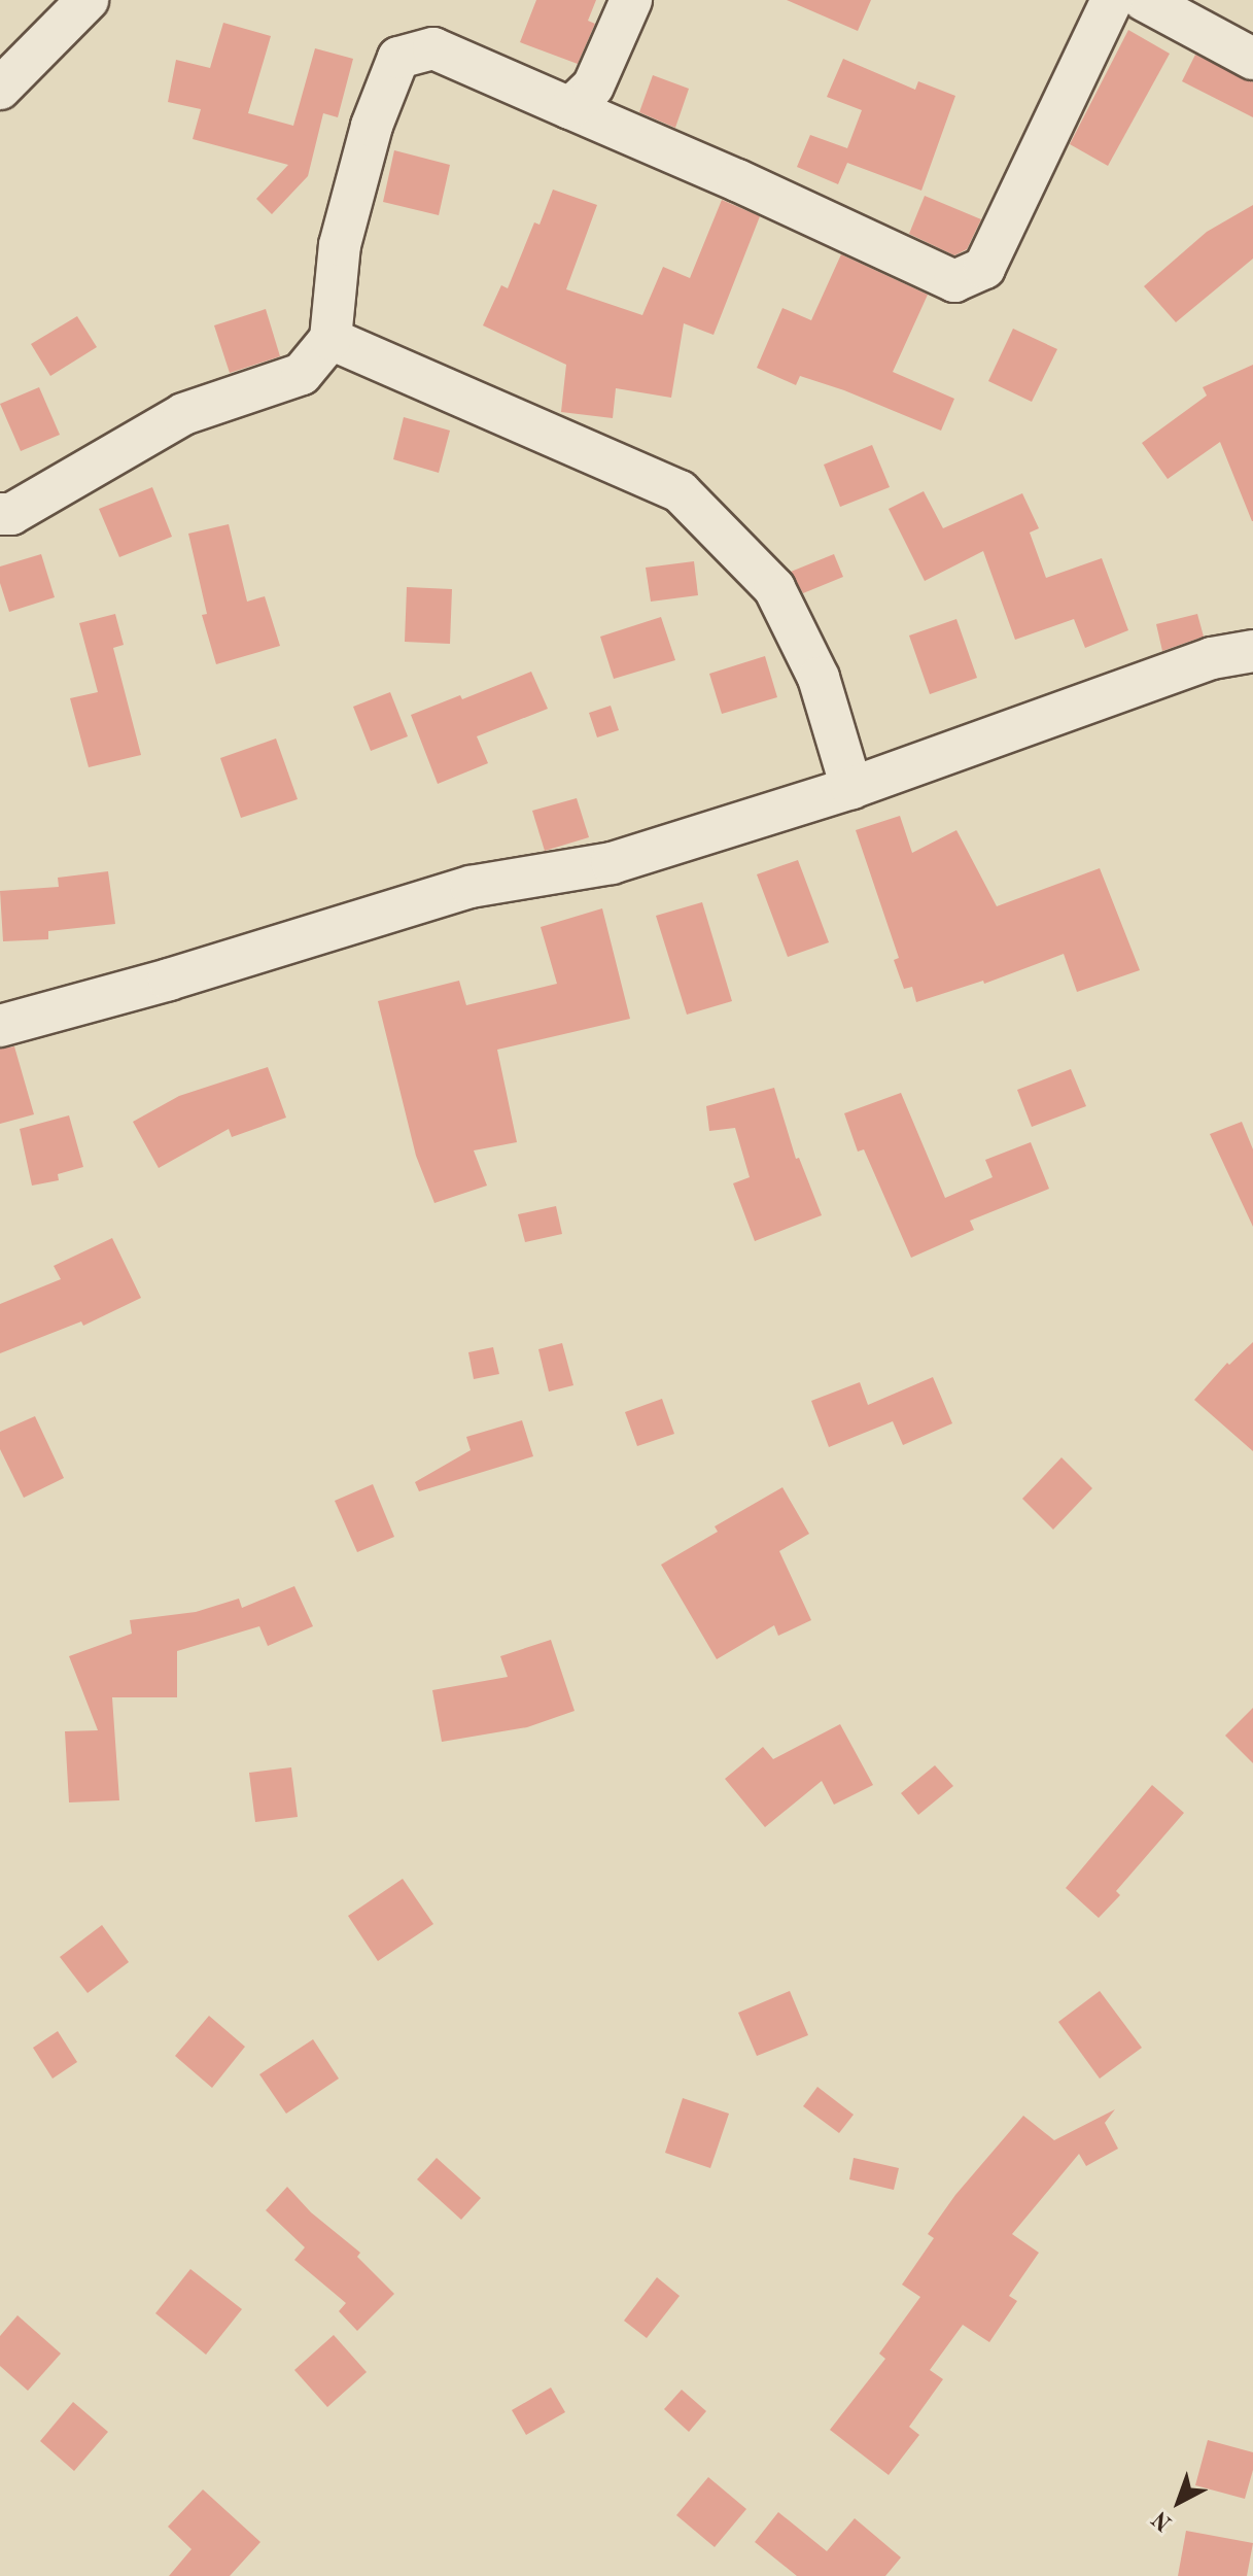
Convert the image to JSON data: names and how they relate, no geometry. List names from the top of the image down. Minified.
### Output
{"north":"bottom left"}
